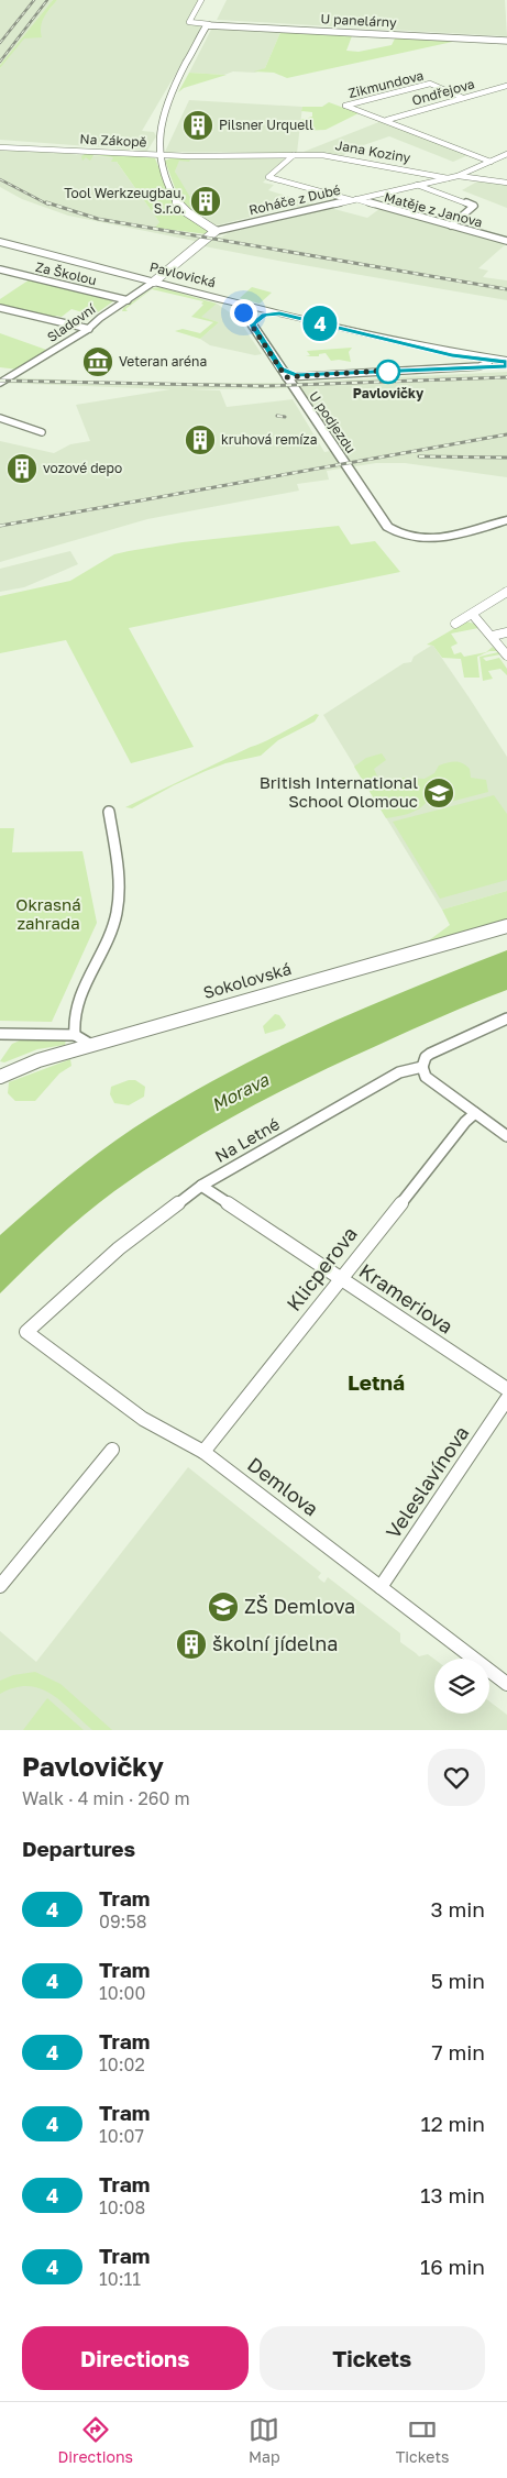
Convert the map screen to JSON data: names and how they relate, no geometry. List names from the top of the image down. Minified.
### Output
{"streets":{"main road":["Pavlovická","U podjezdu"],"street":["U panelárny","Zikmundova","Ondřejova","Na Zákopě","Jana Koziny","Roháče z Dubé","Matěje z Janova","Za Školou","Sladovní","Sokolovská","Na Letné","Klicperova","Krameriova","Veleslavínova","Demlova"]},"crossings":[["Zikmundova","Ondřejova"],["Na Zákopě","Jana Koziny"],["Na Zákopě","Roháče z Dubé"],["Jana Koziny","Roháče z Dubé"],["Jana Koziny","Matěje z Janova"],["Roháče z Dubé","Matěje z Janova"],["Roháče z Dubé","Pavlovická"],["Roháče z Dubé","Sladovní"],["Za Školou","Sladovní"],["Pavlovická","Sladovní"],["Pavlovická","U podjezdu"],["Na Letné","Krameriova"],["Na Letné","Demlova"],["Klicperova","Krameriova"],["Klicperova","Demlova"],["Veleslavínova","Demlova"]],"districts":["Letná"],"water":["Morava"],"parks":["Okrasná zahrada"],"places":{"building":["Pilsner Urquell","Tool Werkzeugbau, S.r.o.","kruhová remíza","vozové depo","školní jídelna"],"museum":["Veteran aréna"],"other":["Pavlovičky"],"school or university":["British International School Olomouc","ZŠ Demlova"]},"lines":["tram line 4"],"page":{"on_map":"4","heading":[["Pavlovičky","Walk · 4 min · 260 m"],"Departures"],"list":[{"mark":"4","name":"Tram","note":"09:58","value":"3 min"},{"mark":"4","name":"Tram","note":"10:00","value":"5 min"},{"mark":"4","name":"Tram","note":"10:02","value":"7 min"},{"mark":"4","name":"Tram","note":"10:07","value":"12 min"},{"mark":"4","name":"Tram","note":"10:08","value":"13 min"},{"mark":"4","name":"Tram","note":"10:11","value":"16 min"}],"buttons":["Directions","Tickets"],"tabs":["Directions","Map","Tickets"]}}
